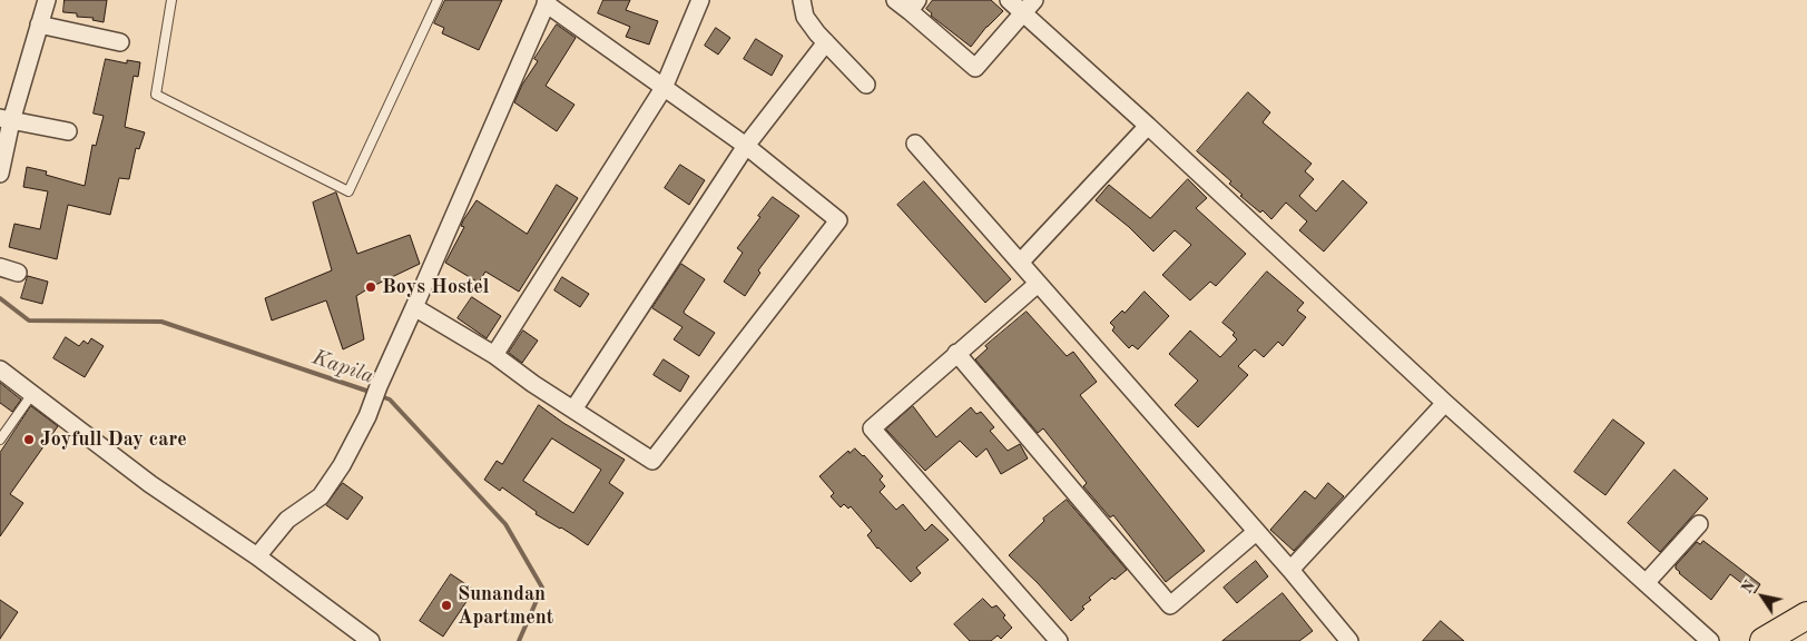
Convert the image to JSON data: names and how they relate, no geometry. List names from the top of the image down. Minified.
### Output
{"water":["Kapila"],"places":["Boys Hostel","Joyfull Day care","Sunandan Apartment"],"north":"top left"}
